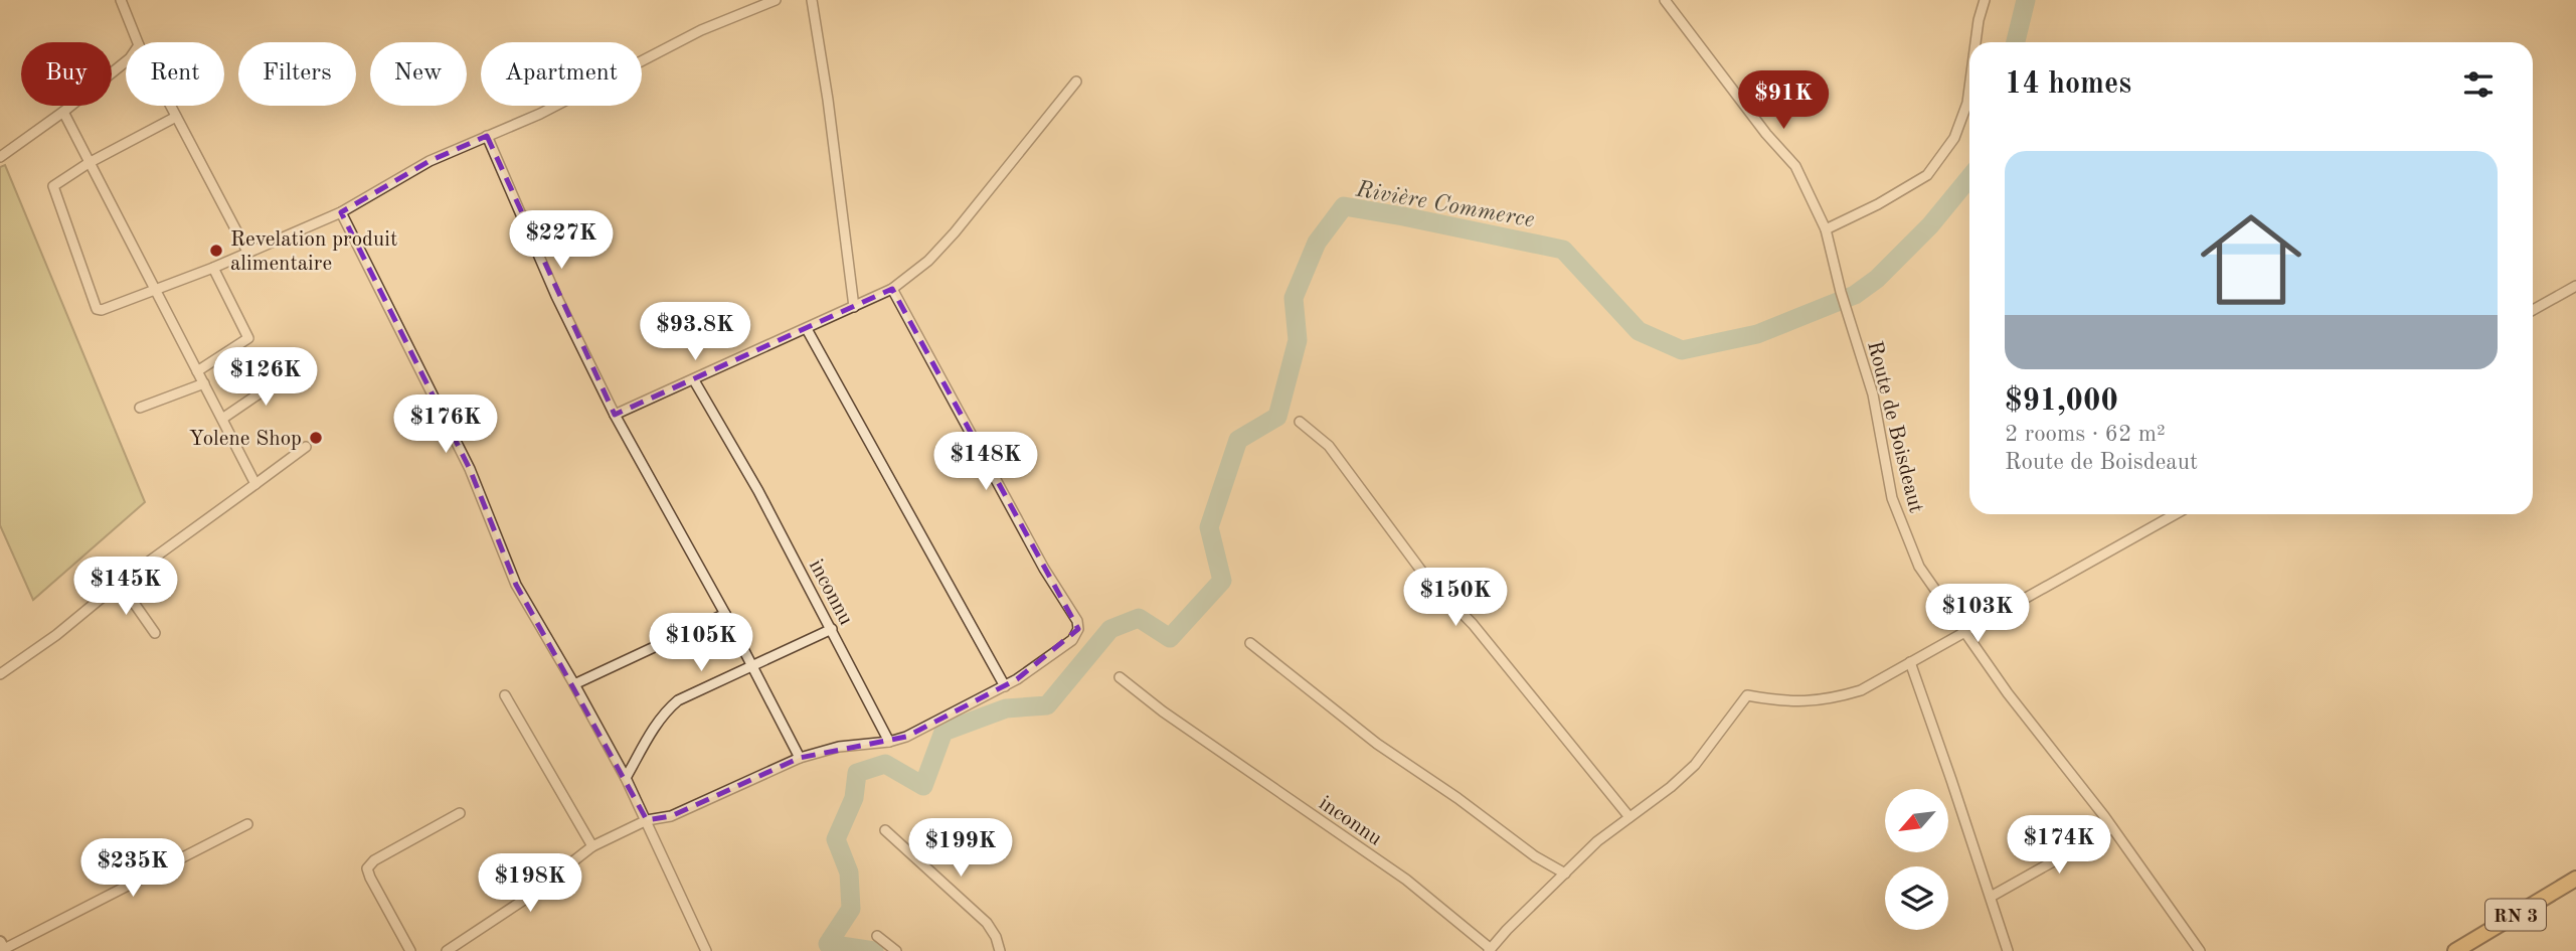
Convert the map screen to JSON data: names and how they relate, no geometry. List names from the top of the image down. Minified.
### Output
{"streets":{"main road":["RN 3"],"street":["Route de Boisdeaut","inconnu"]},"water":["Rivière Commerce"],"places":["Revelation produit alimentaire","Yolene Shop"],"north":"bottom left","page":{"chip":["Buy","Rent","Filters","New","Apartment"],"heading":"14 homes","price":["$91K","$227K","$93.8K","$126K","$176K","$148K","$145K","$150K","$103K","$105K","$174K","$199K","$235K","$198K"],"list":[{"name":"$91,000","note":"2 rooms · 62 m² · Route de Boisdeaut"}]}}
